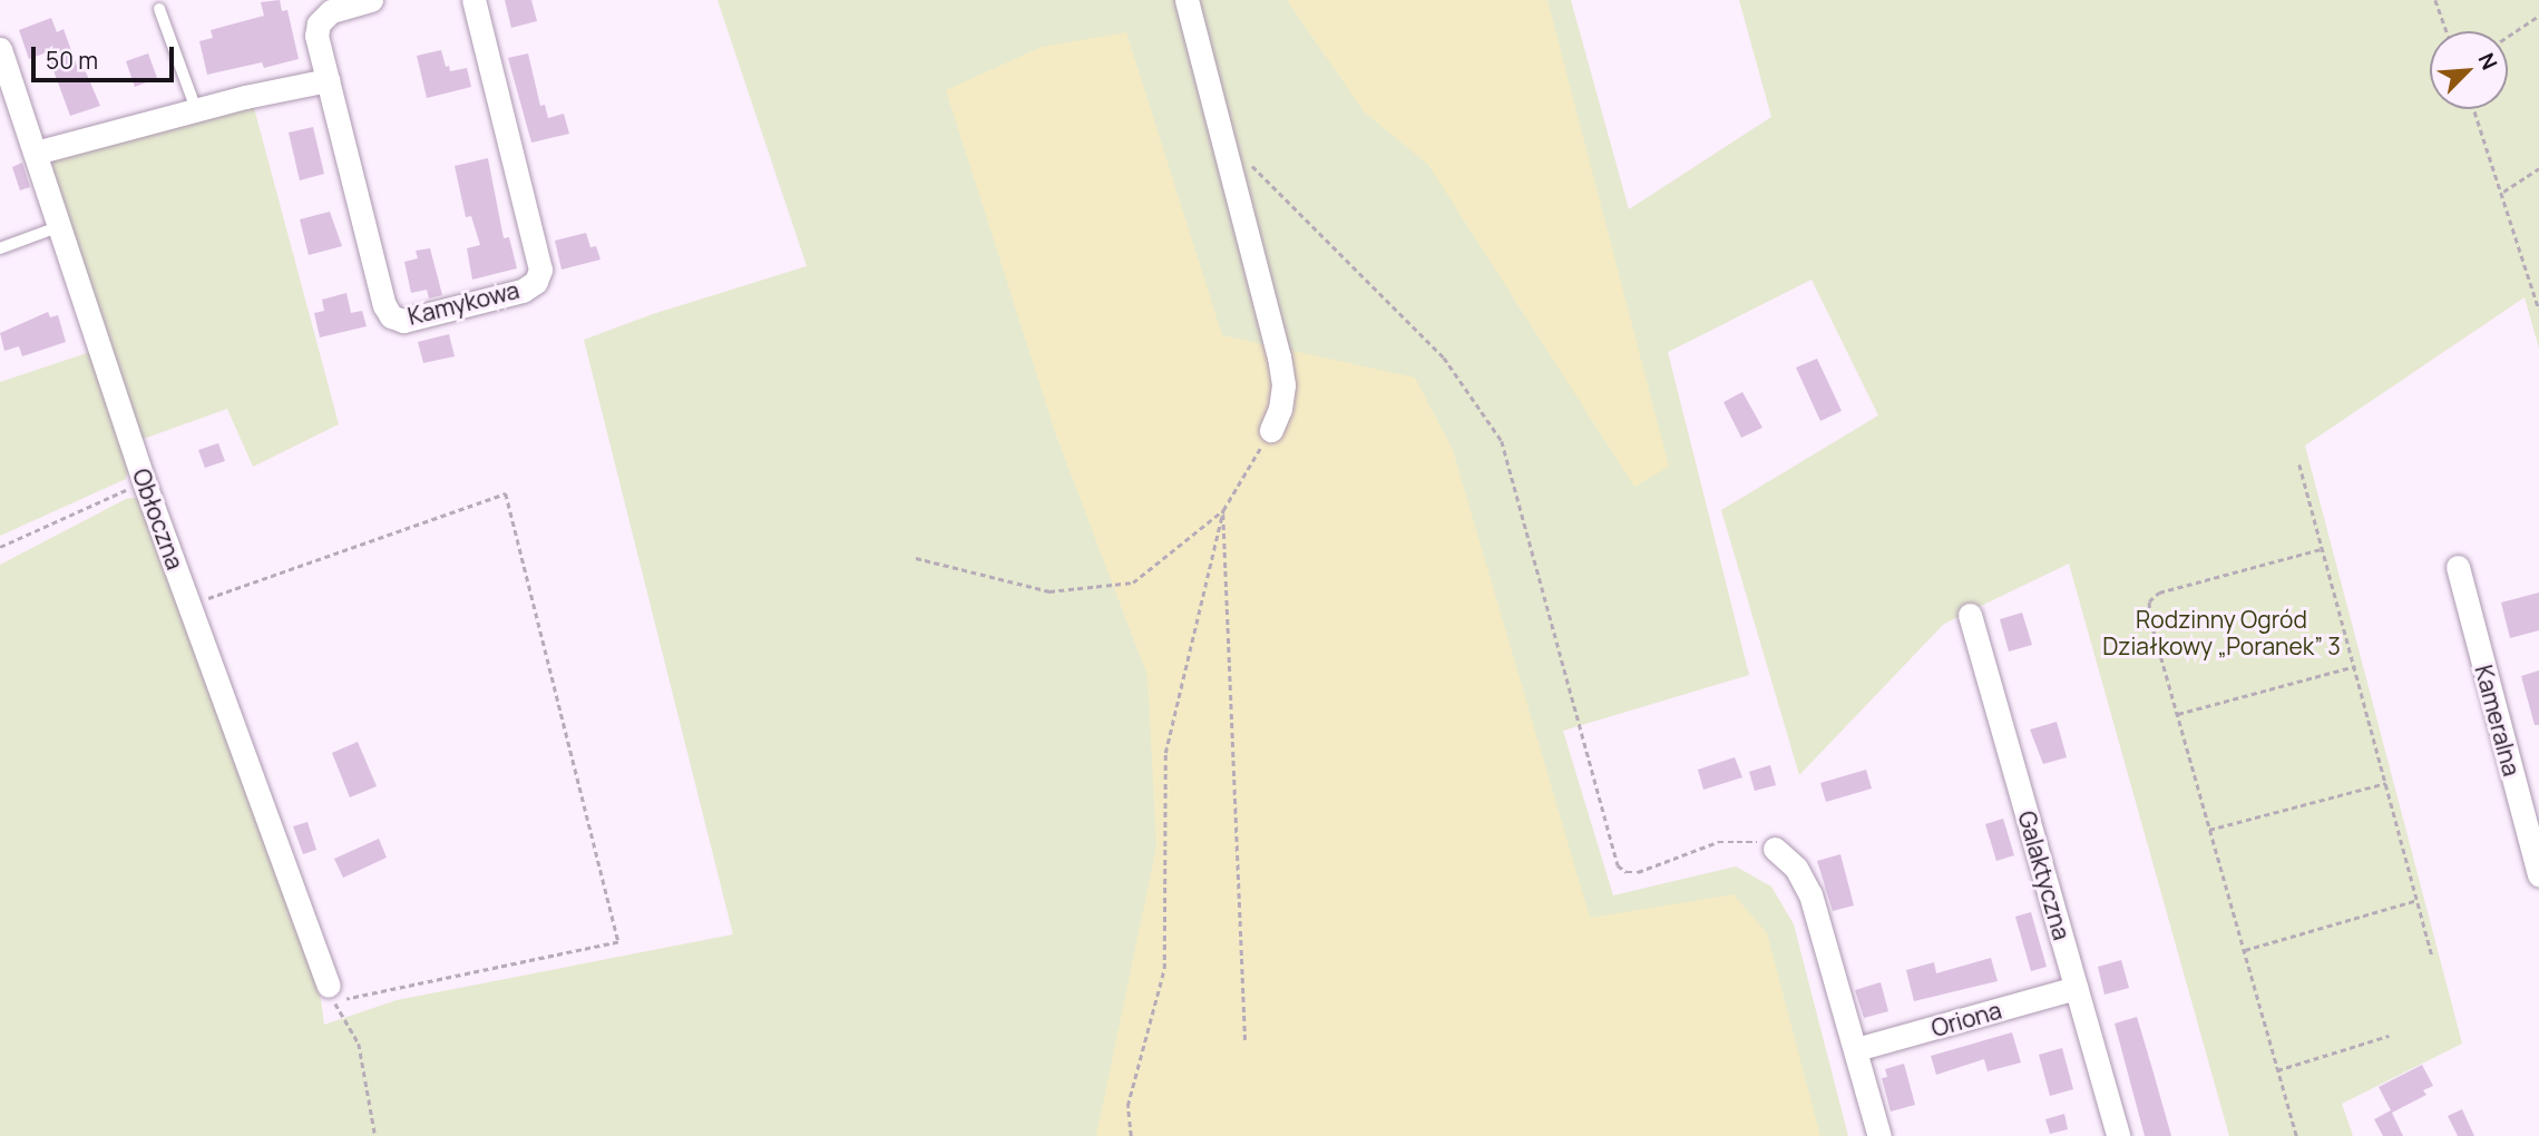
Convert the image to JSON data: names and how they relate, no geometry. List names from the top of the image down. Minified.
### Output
{"streets":{"street":["Kamykowa","Obłoczna","Kameralna","Galaktyczna","Oriona"]},"crossings":[["Galaktyczna","Oriona"]],"parks":["Rodzinny Ogród Działkowy „Poranek” 3"],"scale_bar":"50 m","north":"top right"}
